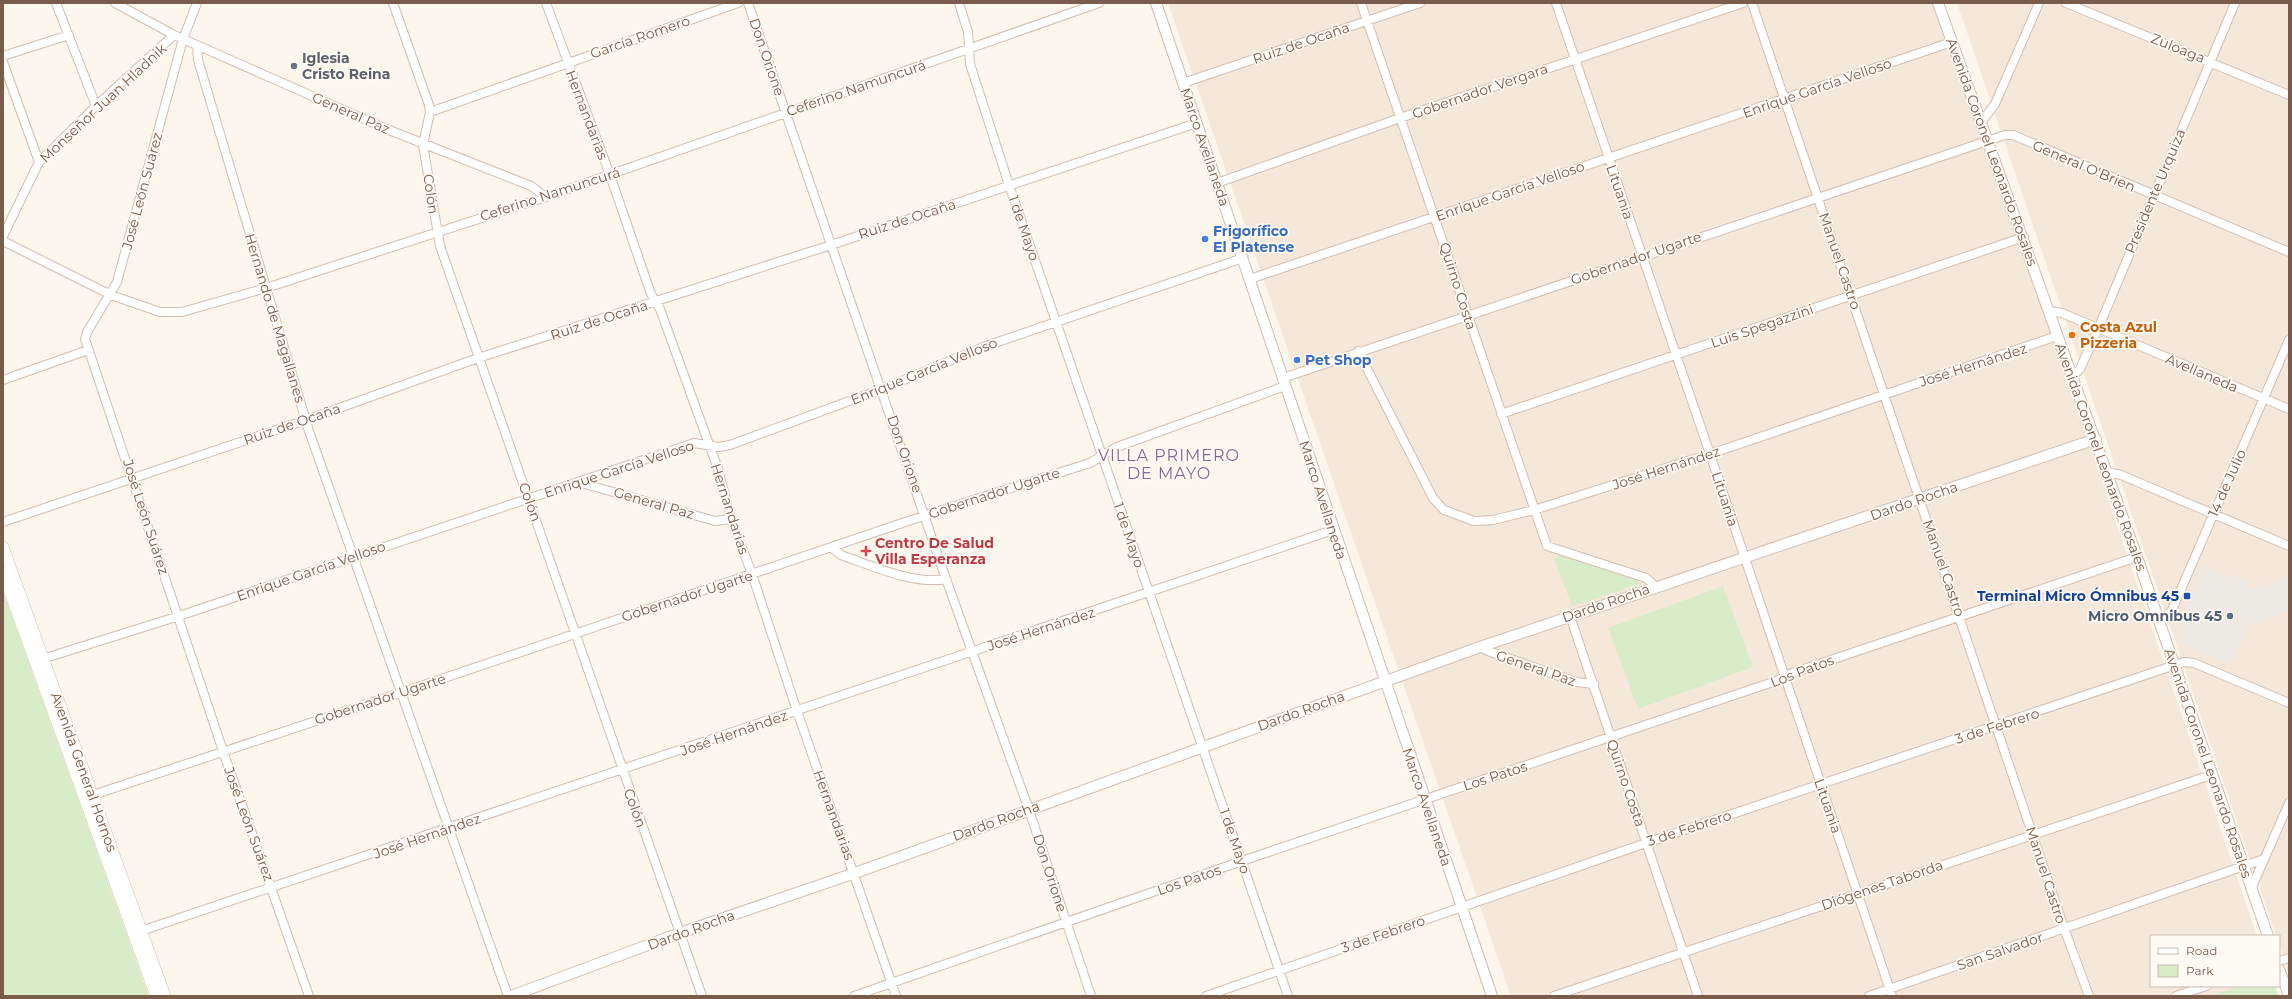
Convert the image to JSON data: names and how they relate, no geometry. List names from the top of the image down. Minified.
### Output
{"streets":{"main road":["Avenida General Hornos"],"street":["García Romero","Ruiz de Ocaña","Zuloaga","Don Orione","Ceferino Namuncurá","Enrique García Velloso","Gobernador Vergara","Monseñor Juan Hladnik","General Paz","Hernandarias","Marco Avellaneda","Avenida Coronel Leonardo Rosales","General O'Brien","José León Suárez","Presidente Urquiza","Lituania","Colón","1 de Mayo","Gobernador Ugarte","Manuel Castro","Quirno Costa","Hernando de Magallanes","Luis Spegazzini","José Hernández","Avellaneda","14 de Julio","Dardo Rocha","Los Patos","3 de Febrero","Diógenes Taborda","San Salvador"]},"crossings":[["García Romero","Hernandarias"],["García Romero","Colón"],["Ruiz de Ocaña","Don Orione"],["Ruiz de Ocaña","Hernandarias"],["Ruiz de Ocaña","Marco Avellaneda"],["Ruiz de Ocaña","José León Suárez"],["Ruiz de Ocaña","Colón"],["Ruiz de Ocaña","1 de Mayo"],["Ruiz de Ocaña","Quirno Costa"],["Ruiz de Ocaña","Hernando de Magallanes"],["Zuloaga","Presidente Urquiza"],["Don Orione","Ceferino Namuncurá"],["Don Orione","Enrique García Velloso"],["Don Orione","Gobernador Ugarte"],["Don Orione","José Hernández"],["Don Orione","Dardo Rocha"],["Don Orione","Los Patos"],["Ceferino Namuncurá","General Paz"],["Ceferino Namuncurá","Hernandarias"],["Ceferino Namuncurá","José León Suárez"],["Ceferino Namuncurá","Colón"],["Ceferino Namuncurá","1 de Mayo"],["Ceferino Namuncurá","Hernando de Magallanes"],["Enrique García Velloso","General Paz"],["Enrique García Velloso","Hernandarias"],["Enrique García Velloso","Marco Avellaneda"],["Enrique García Velloso","Avenida Coronel Leonardo Rosales"],["Enrique García Velloso","José León Suárez"],["Enrique García Velloso","Lituania"],["Enrique García Velloso","Colón"],["Enrique García Velloso","1 de Mayo"],["Enrique García Velloso","Manuel Castro"],["Enrique García Velloso","Quirno Costa"],["Enrique García Velloso","Hernando de Magallanes"],["Enrique García Velloso","Avenida General Hornos"],["Gobernador Vergara","Marco Avellaneda"],["Gobernador Vergara","Lituania"],["Gobernador Vergara","Quirno Costa"],["Monseñor Juan Hladnik","General Paz"],["General Paz","Hernandarias"],["General Paz","José León Suárez"],["General Paz","Colón"],["General Paz","Quirno Costa"],["General Paz","Hernando de Magallanes"],["General Paz","Dardo Rocha"],["Hernandarias","Gobernador Ugarte"],["Hernandarias","José Hernández"],["Hernandarias","Dardo Rocha"],["Hernandarias","Los Patos"],["Marco Avellaneda","Gobernador Ugarte"],["Marco Avellaneda","José Hernández"],["Marco Avellaneda","Dardo Rocha"],["Marco Avellaneda","Los Patos"],["Marco Avellaneda","3 de Febrero"],["Avenida Coronel Leonardo Rosales","General O'Brien"],["Avenida Coronel Leonardo Rosales","Presidente Urquiza"],["Avenida Coronel Leonardo Rosales","Gobernador Ugarte"],["Avenida Coronel Leonardo Rosales","Luis Spegazzini"],["Avenida Coronel Leonardo Rosales","José Hernández"],["Avenida Coronel Leonardo Rosales","Avellaneda"],["Avenida Coronel Leonardo Rosales","14 de Julio"],["Avenida Coronel Leonardo Rosales","Dardo Rocha"],["Avenida Coronel Leonardo Rosales","Los Patos"],["Avenida Coronel Leonardo Rosales","3 de Febrero"],["Avenida Coronel Leonardo Rosales","Diógenes Taborda"],["Avenida Coronel Leonardo Rosales","San Salvador"],["General O'Brien","Presidente Urquiza"],["General O'Brien","Gobernador Ugarte"],["José León Suárez","Gobernador Ugarte"],["José León Suárez","José Hernández"],["Presidente Urquiza","Avellaneda"],["Lituania","Gobernador Ugarte"],["Lituania","Luis Spegazzini"],["Lituania","José Hernández"],["Lituania","Dardo Rocha"],["Lituania","Los Patos"],["Lituania","3 de Febrero"],["Lituania","Diógenes Taborda"],["Lituania","San Salvador"],["Colón","Gobernador Ugarte"],["Colón","José Hernández"],["Colón","Dardo Rocha"],["1 de Mayo","Gobernador Ugarte"],["1 de Mayo","José Hernández"],["1 de Mayo","Dardo Rocha"],["1 de Mayo","Los Patos"],["1 de Mayo","3 de Febrero"],["Gobernador Ugarte","Manuel Castro"],["Gobernador Ugarte","Quirno Costa"],["Gobernador Ugarte","Hernando de Magallanes"],["Gobernador Ugarte","José Hernández"],["Gobernador Ugarte","Avenida General Hornos"],["Manuel Castro","Luis Spegazzini"],["Manuel Castro","José Hernández"],["Manuel Castro","Dardo Rocha"],["Manuel Castro","Los Patos"],["Manuel Castro","3 de Febrero"],["Manuel Castro","Diógenes Taborda"],["Manuel Castro","San Salvador"],["Quirno Costa","Luis Spegazzini"],["Quirno Costa","José Hernández"],["Quirno Costa","Dardo Rocha"],["Quirno Costa","Los Patos"],["Quirno Costa","3 de Febrero"],["Quirno Costa","Diógenes Taborda"],["Hernando de Magallanes","José Hernández"],["José Hernández","Avenida General Hornos"],["Avellaneda","14 de Julio"]],"districts":["VILLA PRIMERO DE MAYO"],"places":{"other":["Iglesia Cristo Reina","Frigorífico El Platense","Costa Azul Pizzeria","Pet Shop","Micro Omnibus 45"],"health":["Centro De Salud Villa Esperanza"],"transit":["Terminal Micro Ómnibus 45"]},"legend":["Road","Park"]}
